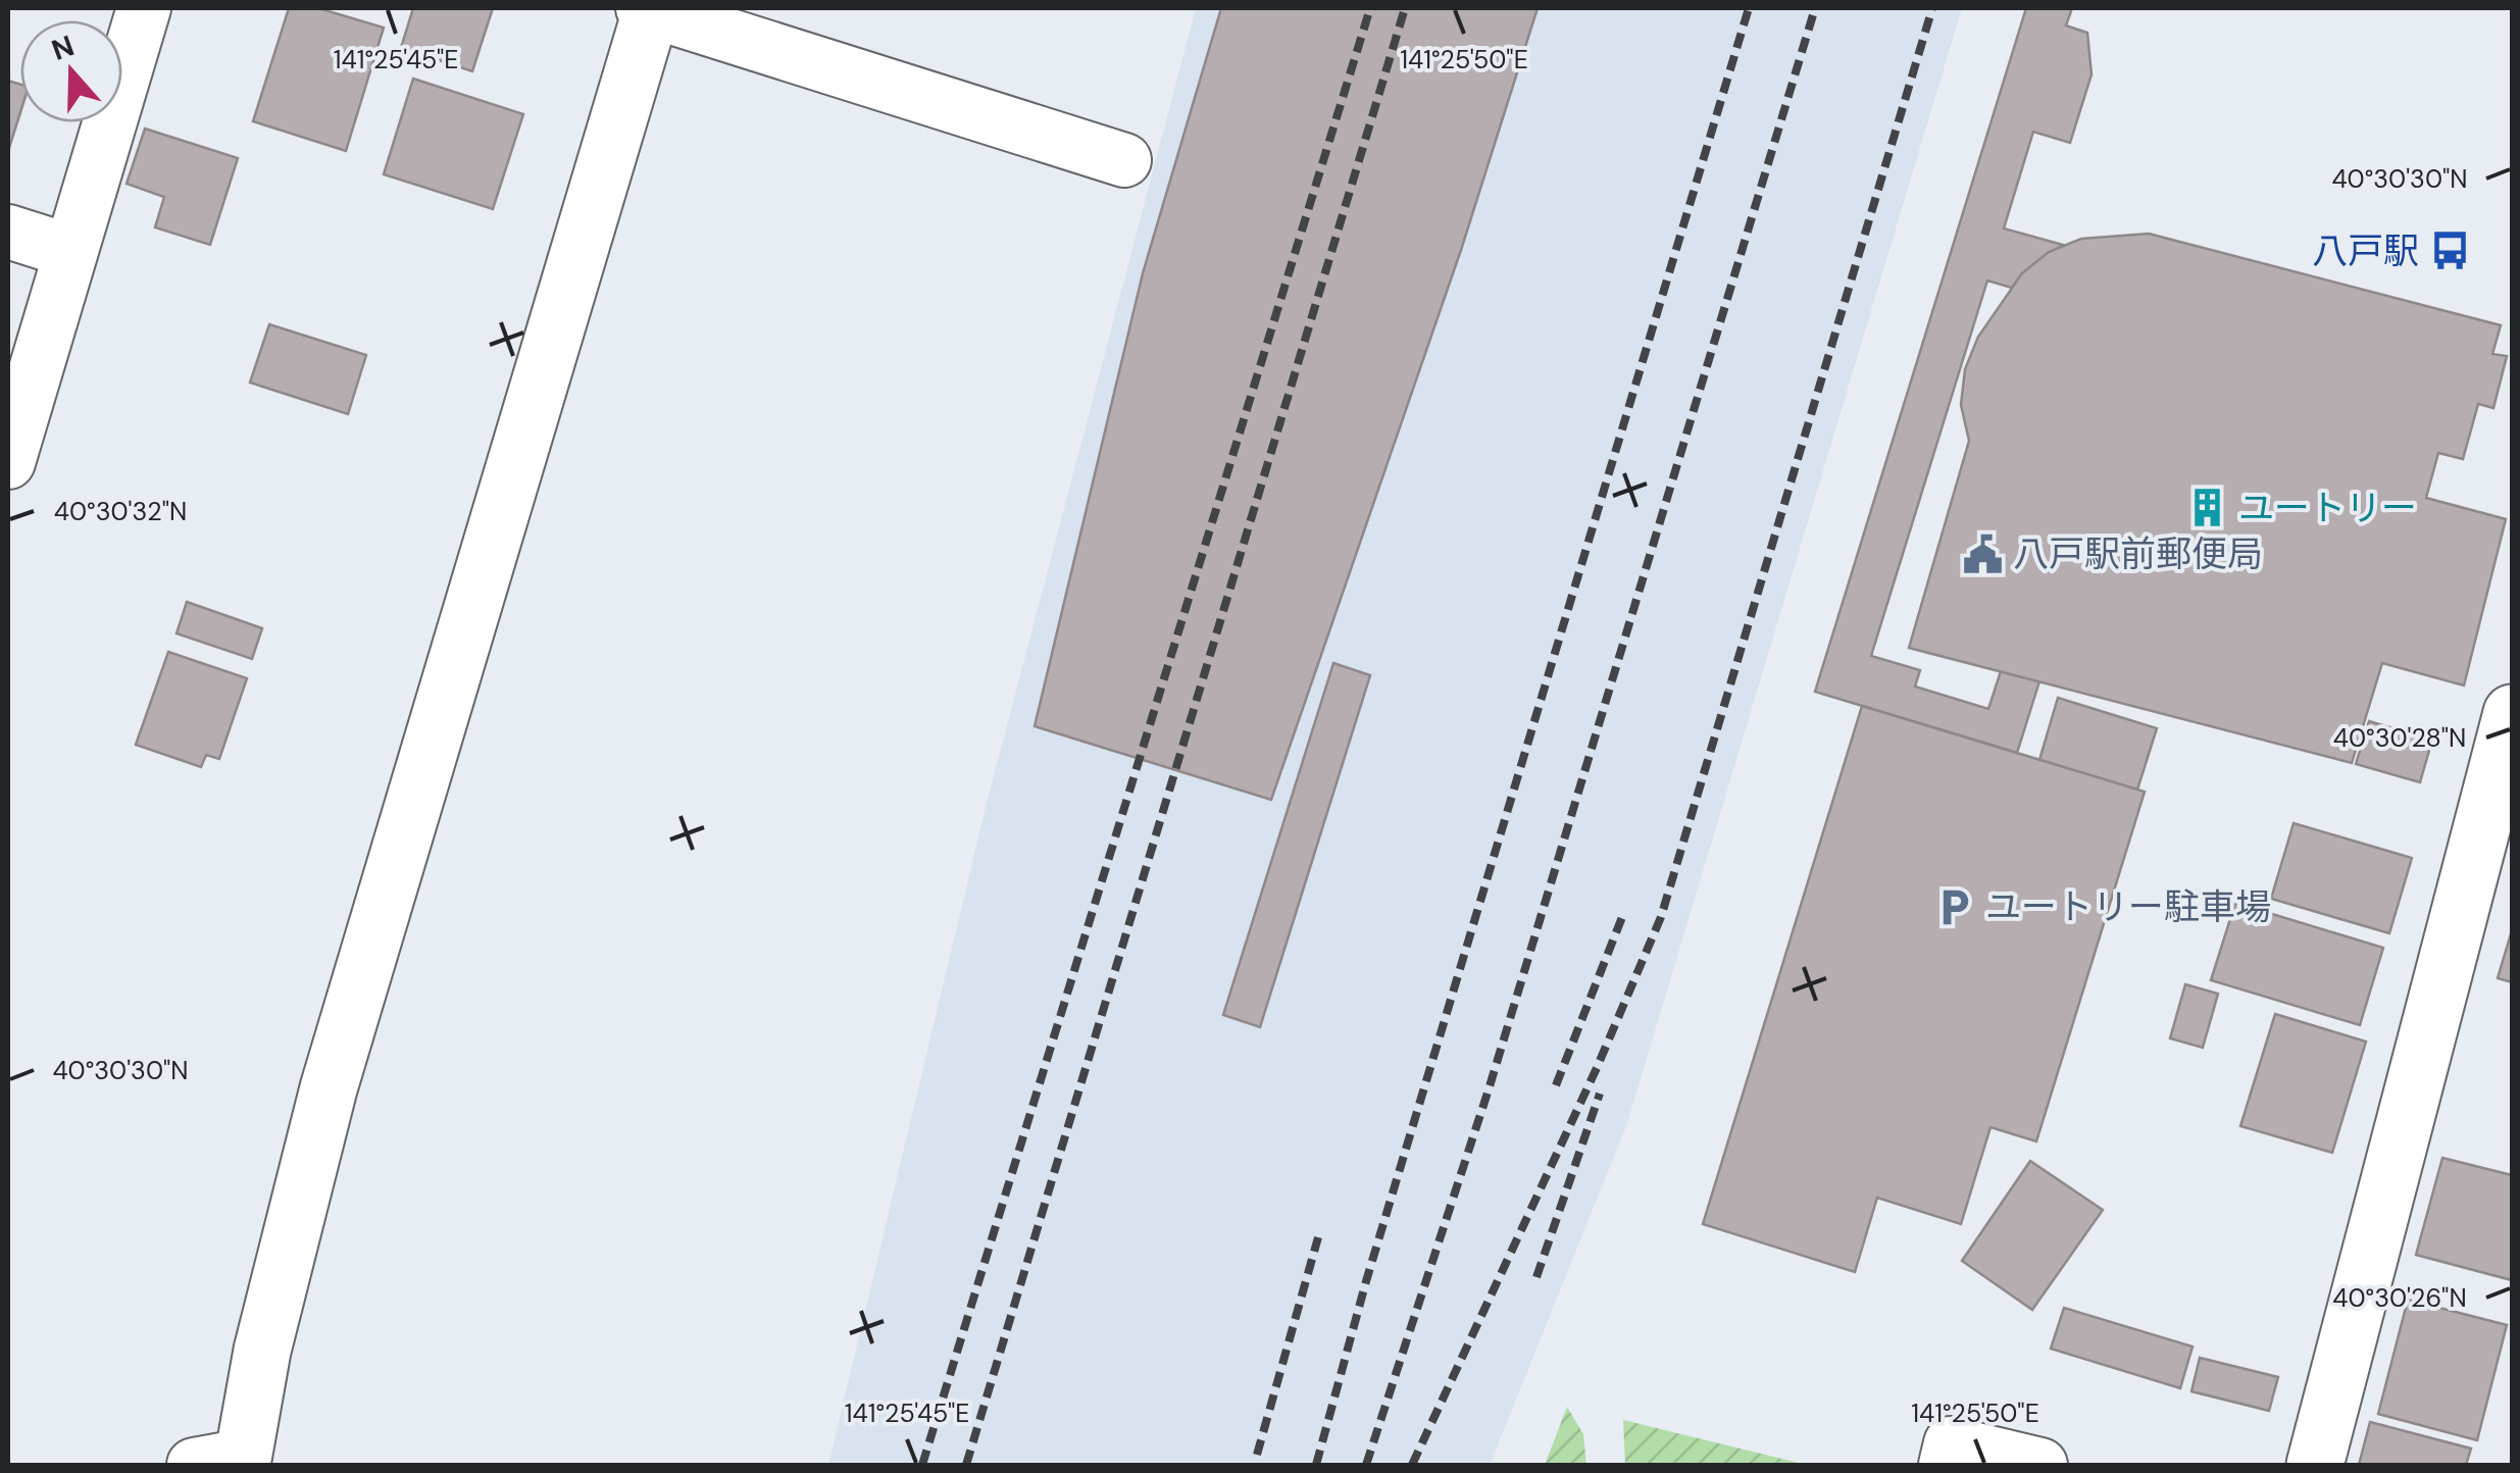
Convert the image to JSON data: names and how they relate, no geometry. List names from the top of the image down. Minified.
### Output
{"places":{"bus stop":["八戸駅"],"building":["ユートリー"],"public building":["八戸駅前郵便局"],"parking":["ユートリー駐車場"]},"north":"top","coordinates":["141°25'45\"E","141°25'50\"E","40°30'30\"N","40°30'32\"N","40°30'28\"N","40°30'26\"N"]}
